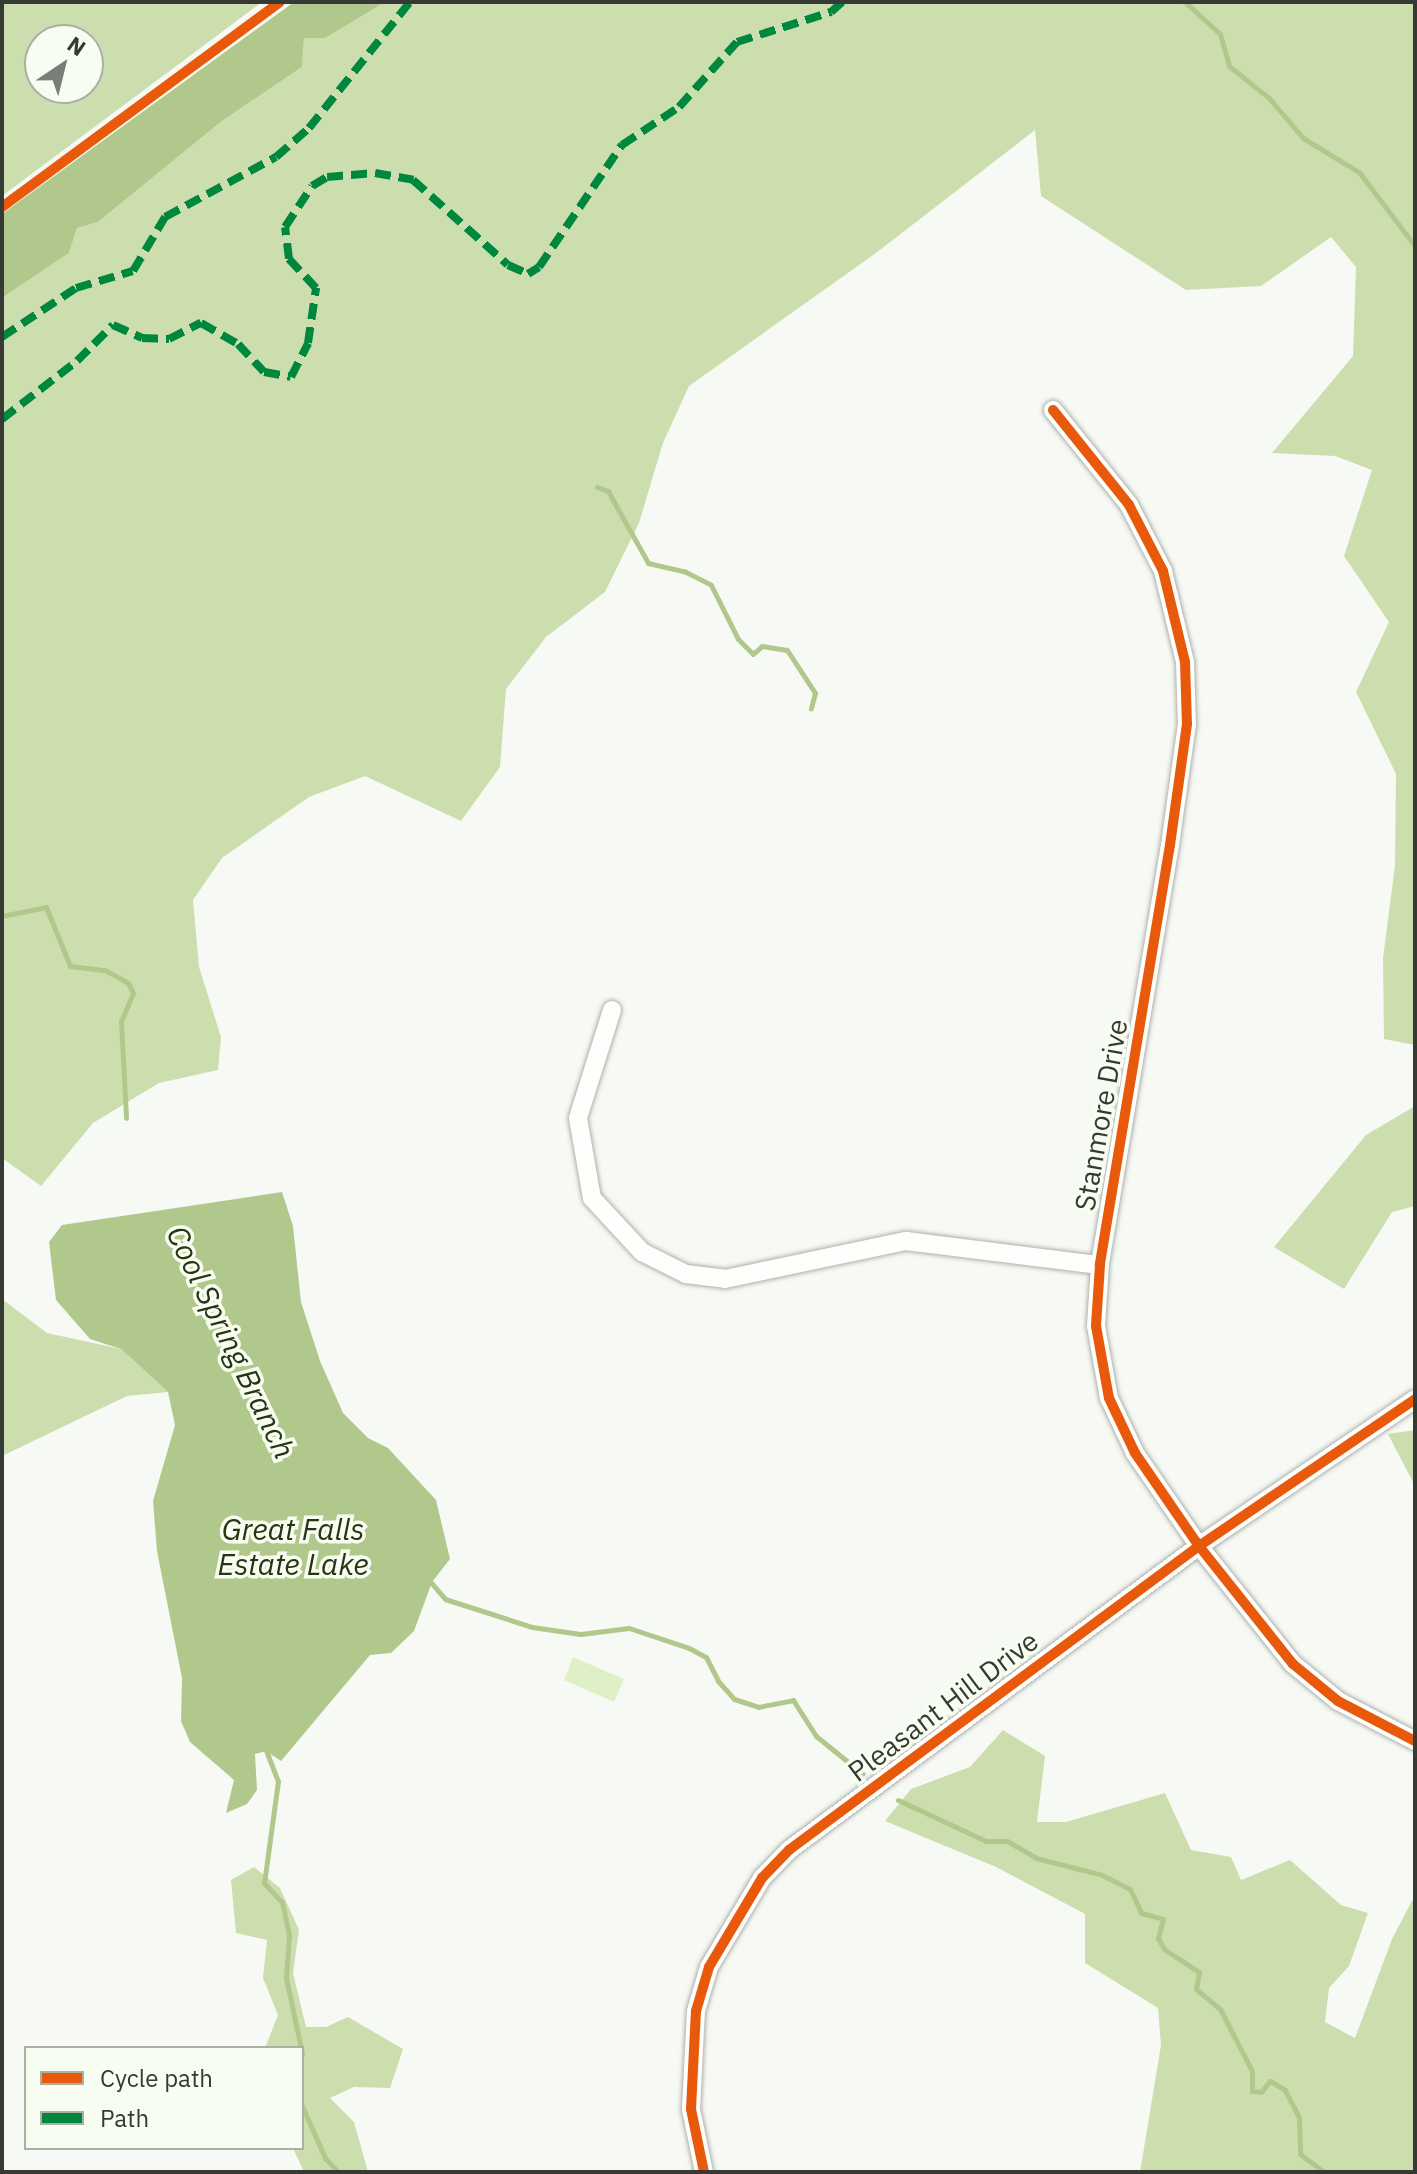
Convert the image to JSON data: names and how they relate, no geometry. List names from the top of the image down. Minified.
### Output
{"streets":{"street":["Stanmore Drive","Pleasant Hill Drive"]},"crossings":[["Stanmore Drive","Pleasant Hill Drive"]],"water":["Cool Spring Branch","Great Falls Estate Lake"],"legend":["Cycle path","Path"],"north":"top right"}
